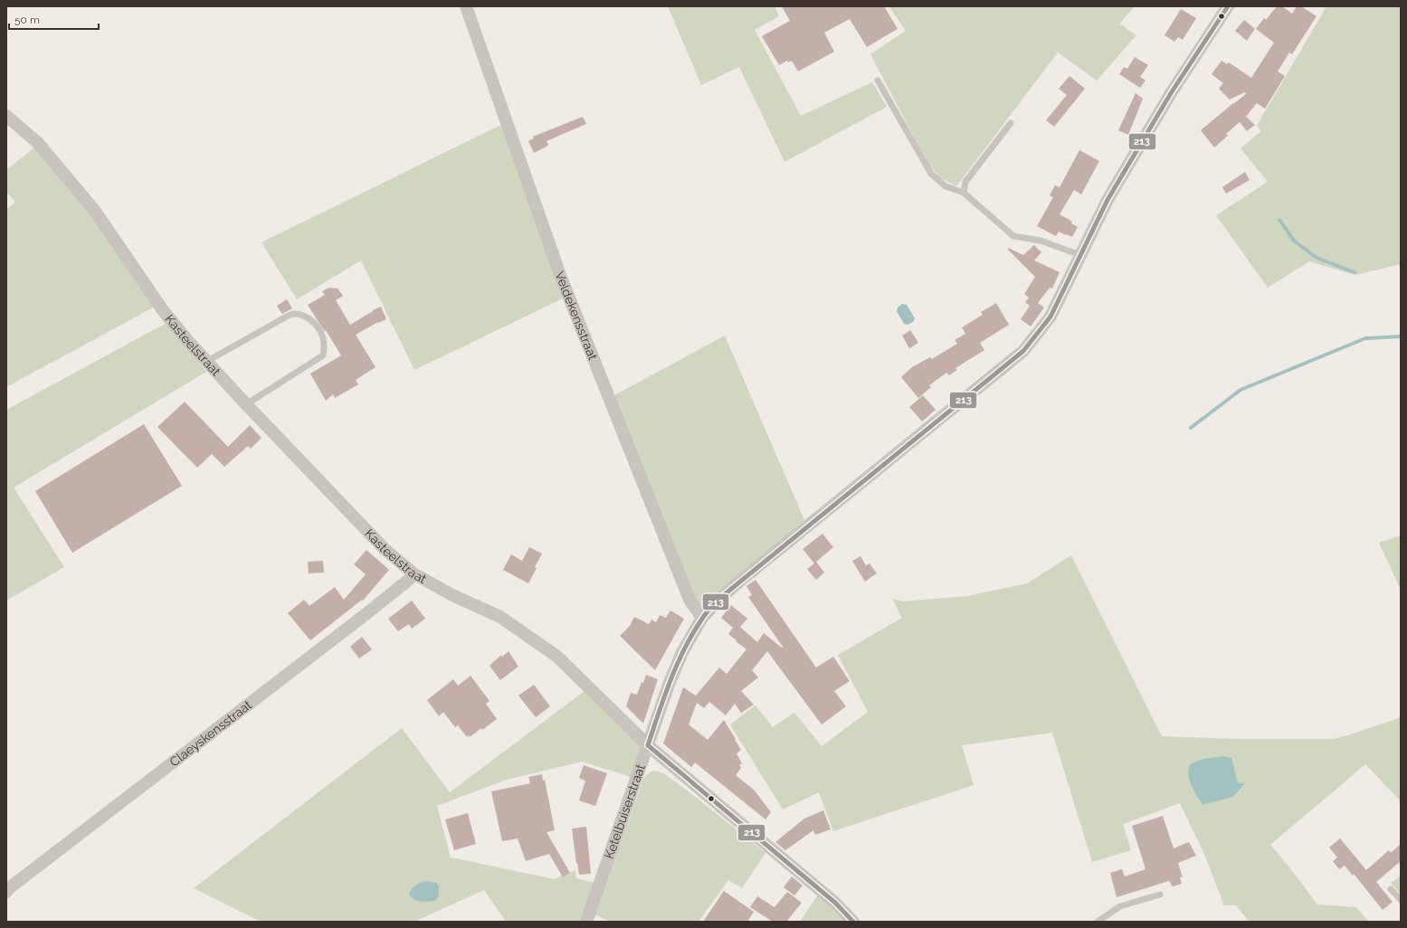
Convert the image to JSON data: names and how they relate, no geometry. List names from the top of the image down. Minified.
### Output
{"streets":{"street":["Veldekensstraat","Kasteelstraat","Claeyskensstraat","Ketelbuiserstraat"]},"crossings":[["Veldekensstraat","Ketelbuiserstraat"],["Kasteelstraat","Claeyskensstraat"],["Kasteelstraat","Ketelbuiserstraat"]],"lines":["transit line 213"],"scale_bar":"50 m"}
